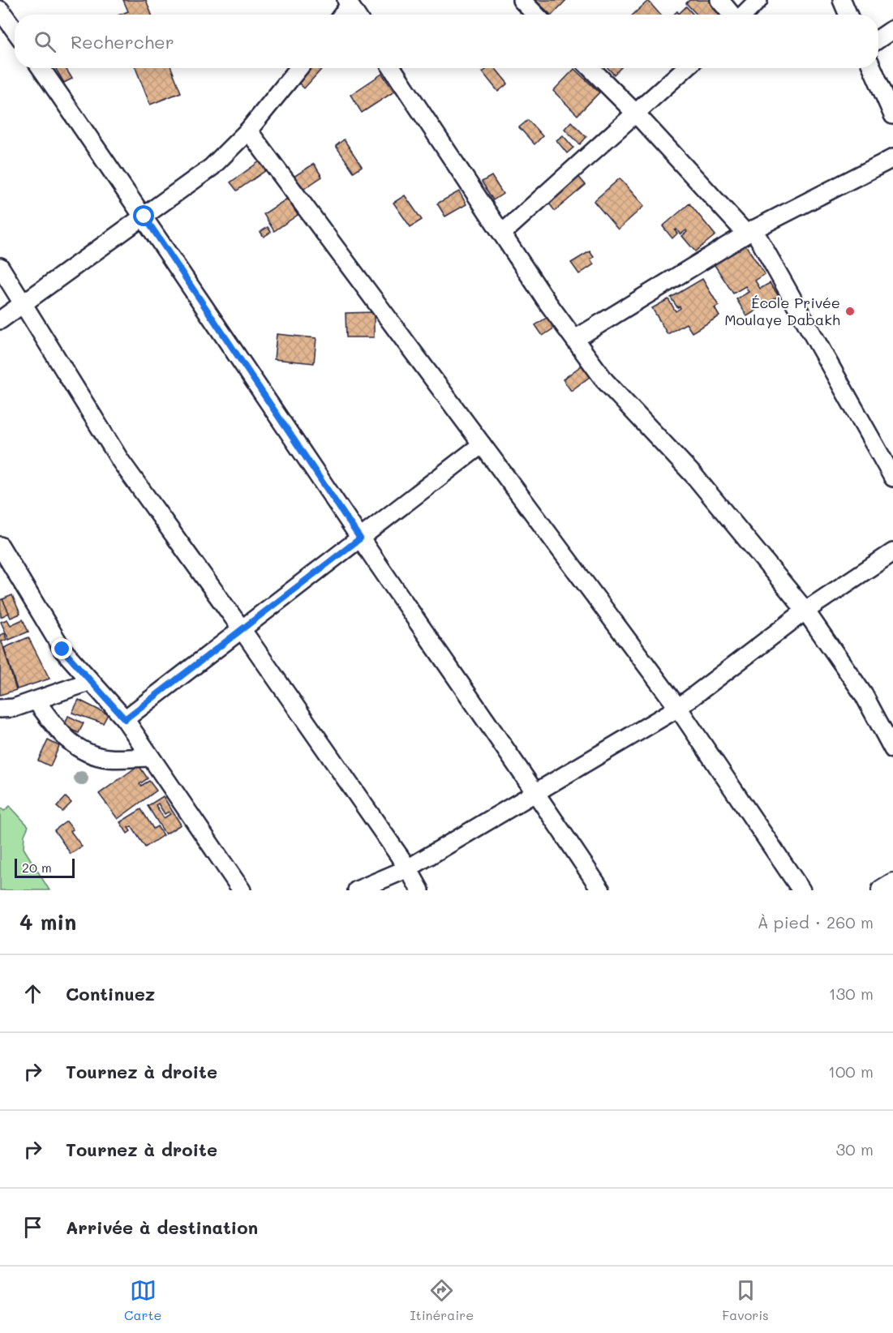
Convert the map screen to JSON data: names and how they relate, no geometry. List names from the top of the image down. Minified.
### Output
{"places":["École Privée Moulaye Dabakh"],"scale_bar":"20 m","page":{"search":"Rechercher","scale":"20 m","heading":["4 min","À pied · 260 m"],"list":[["Continuez","130 m"],["Tournez à droite","100 m"],["Tournez à droite","30 m"],"Arrivée à destination"],"nav":["Carte","Itinéraire","Favoris"]}}
